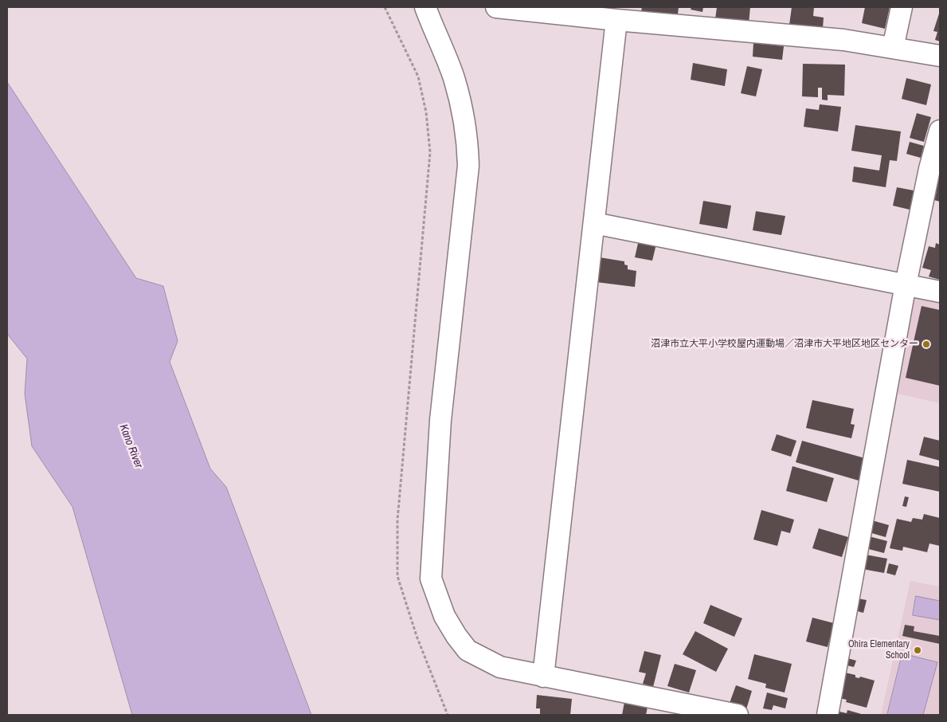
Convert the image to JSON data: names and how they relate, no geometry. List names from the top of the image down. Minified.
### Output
{"water":["Kano River"],"places":["沼津市立大平小学校屋内運動場／沼津市大平地区地区センター","Ohira Elementary School"]}
